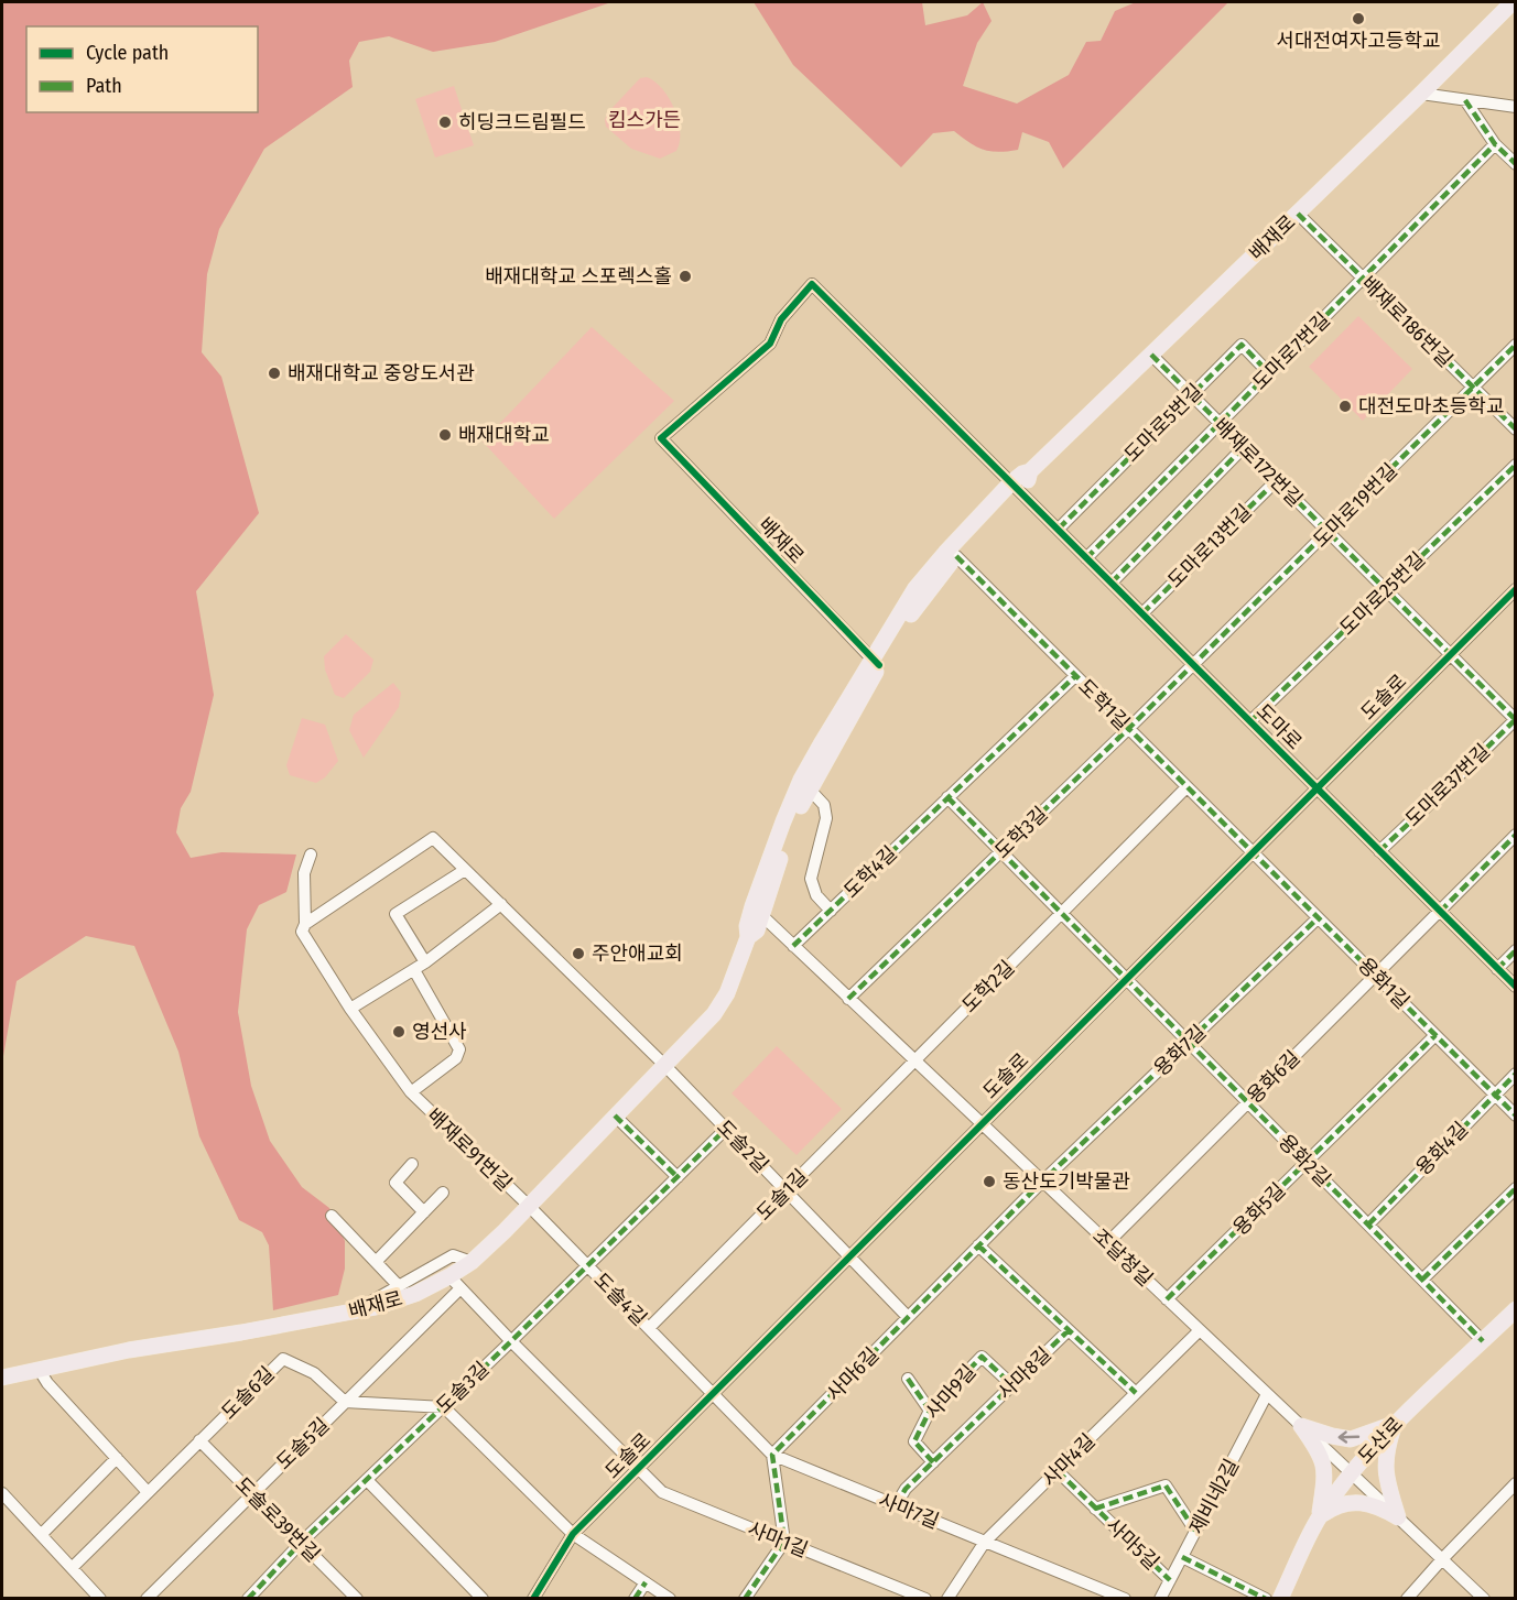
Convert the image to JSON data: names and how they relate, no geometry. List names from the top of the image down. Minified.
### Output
{"streets":{"main road":["배재로","도산로"],"street":["배재로186번길","도마로7번길","도마로5번길","배재로172번길","도마로19번길","도마로13번길","도마로25번길","도솔로","도학1길","도마로","도마로37번길","도학3길","도학4길","용화1길","도학2길","용화7길","용화6길","도솔2길","용화4길","배재로91번길","용화2길","도솔1길","용화5길","조달청길","도솔4길","사마8길","사마6길","도솔3길","사마9길","도솔6길","도솔5길","사마4길","제비네2길","사마7길","도솔로39번길","사마1길","사마5길"]},"crossings":[["배재로","배재로186번길"],["배재로","배재로172번길"],["배재로","도학1길"],["배재로","도마로"],["배재로","도솔2길"],["배재로","배재로91번길"],["배재로","조달청길"],["배재로","도솔4길"],["배재로186번길","도마로7번길"],["배재로186번길","도마로19번길"],["도마로7번길","도마로5번길"],["도마로7번길","배재로172번길"],["도마로7번길","도마로"],["도마로5번길","배재로172번길"],["도마로5번길","도마로"],["배재로172번길","도마로19번길"],["배재로172번길","도마로13번길"],["배재로172번길","도마로25번길"],["배재로172번길","도솔로"],["배재로172번길","도마로37번길"],["도마로19번길","도마로"],["도마로19번길","도학3길"],["도마로13번길","도마로"],["도마로25번길","도마로"],["도솔로","도학1길"],["도솔로","도마로"],["도솔로","용화1길"],["도솔로","도솔2길"],["도솔로","용화2길"],["도솔로","조달청길"],["도솔로","도솔4길"],["도솔로","사마7길"],["도솔로","사마1길"],["도학1길","도학3길"],["도학1길","도학4길"],["도학1길","용화1길"],["도학1길","도학2길"],["도마로","도마로37번길"],["도마로","도학3길"],["도마로","용화6길"],["도학3길","조달청길"],["도학4길","조달청길"],["용화1길","용화7길"],["용화1길","용화6길"],["용화1길","용화4길"],["용화1길","용화5길"],["도학2길","도솔1길"],["도학2길","조달청길"],["용화7길","용화2길"],["용화7길","조달청길"],["용화7길","사마6길"],["용화6길","용화2길"],["용화6길","조달청길"],["도솔2길","도솔1길"],["도솔2길","사마6길"],["도솔2길","도솔3길"],["용화4길","용화2길"],["배재로91번길","도솔4길"],["용화2길","용화5길"],["용화2길","도산로"],["도솔1길","조달청길"],["도솔1길","도솔4길"],["용화5길","조달청길"],["조달청길","사마6길"],["조달청길","도산로"],["조달청길","사마4길"],["조달청길","제비네2길"],["도솔4길","도솔3길"],["도솔4길","사마7길"],["사마8길","사마6길"],["사마8길","사마9길"],["사마8길","사마7길"],["사마6길","사마7길"],["도솔3길","도솔로39번길"],["도솔6길","도솔5길"],["도솔6길","도솔로39번길"],["도솔5길","도솔로39번길"],["사마4길","사마7길"],["사마4길","사마5길"],["제비네2길","사마5길"]],"parks":["킴스가든"],"places":["서대전여자고등학교","히딩크드림필드","배재대학교 스포렉스홀","배재대학교 중앙도서관","대전도마초등학교","배재대학교","주안애교회","영선사","동산도기박물관"],"legend":["Cycle path","Path"]}
